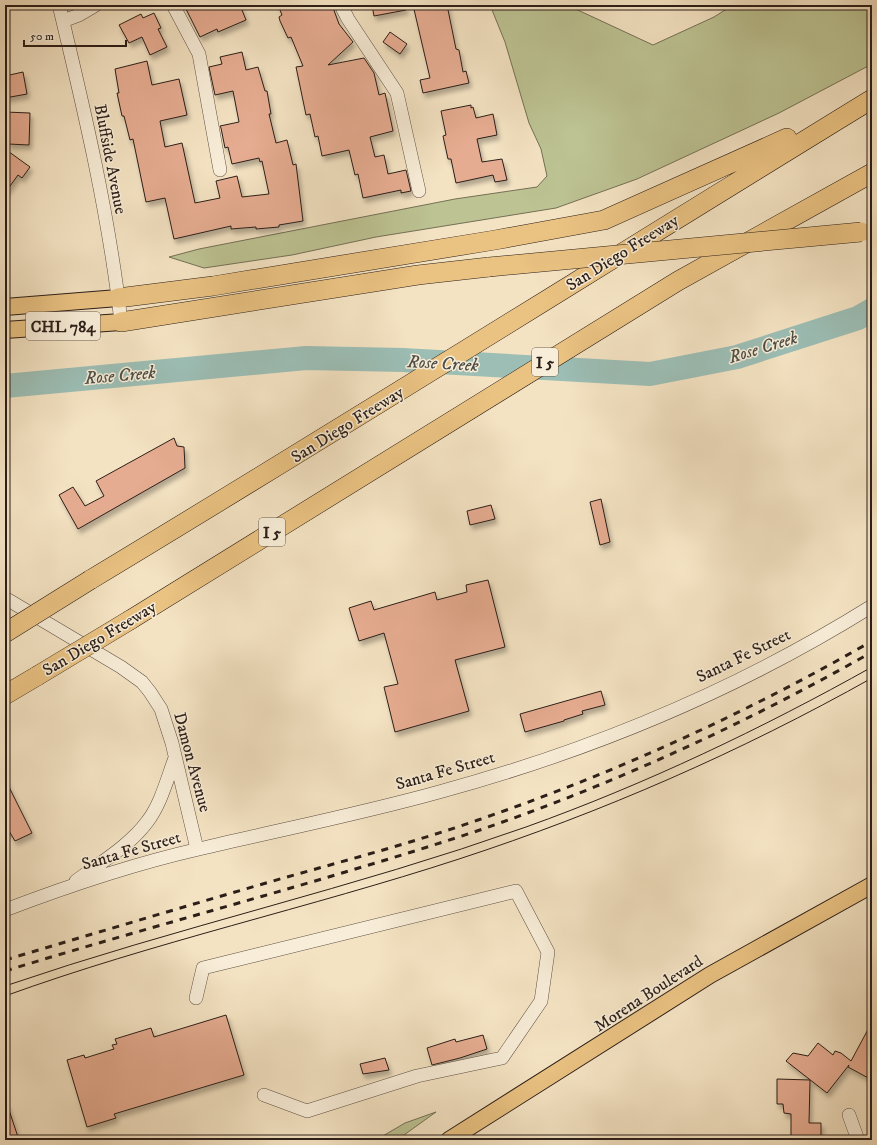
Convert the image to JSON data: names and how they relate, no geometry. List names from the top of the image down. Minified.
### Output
{"streets":{"highway":["San Diego Freeway","I 5"],"main road":["CHL 784","Morena Boulevard"],"street":["Bluffside Avenue","Santa Fe Street","Damon Avenue"]},"crossings":[["Bluffside Avenue","CHL 784"],["Santa Fe Street","Damon Avenue"]],"water":["Rose Creek"],"scale_bar":"50 m"}
